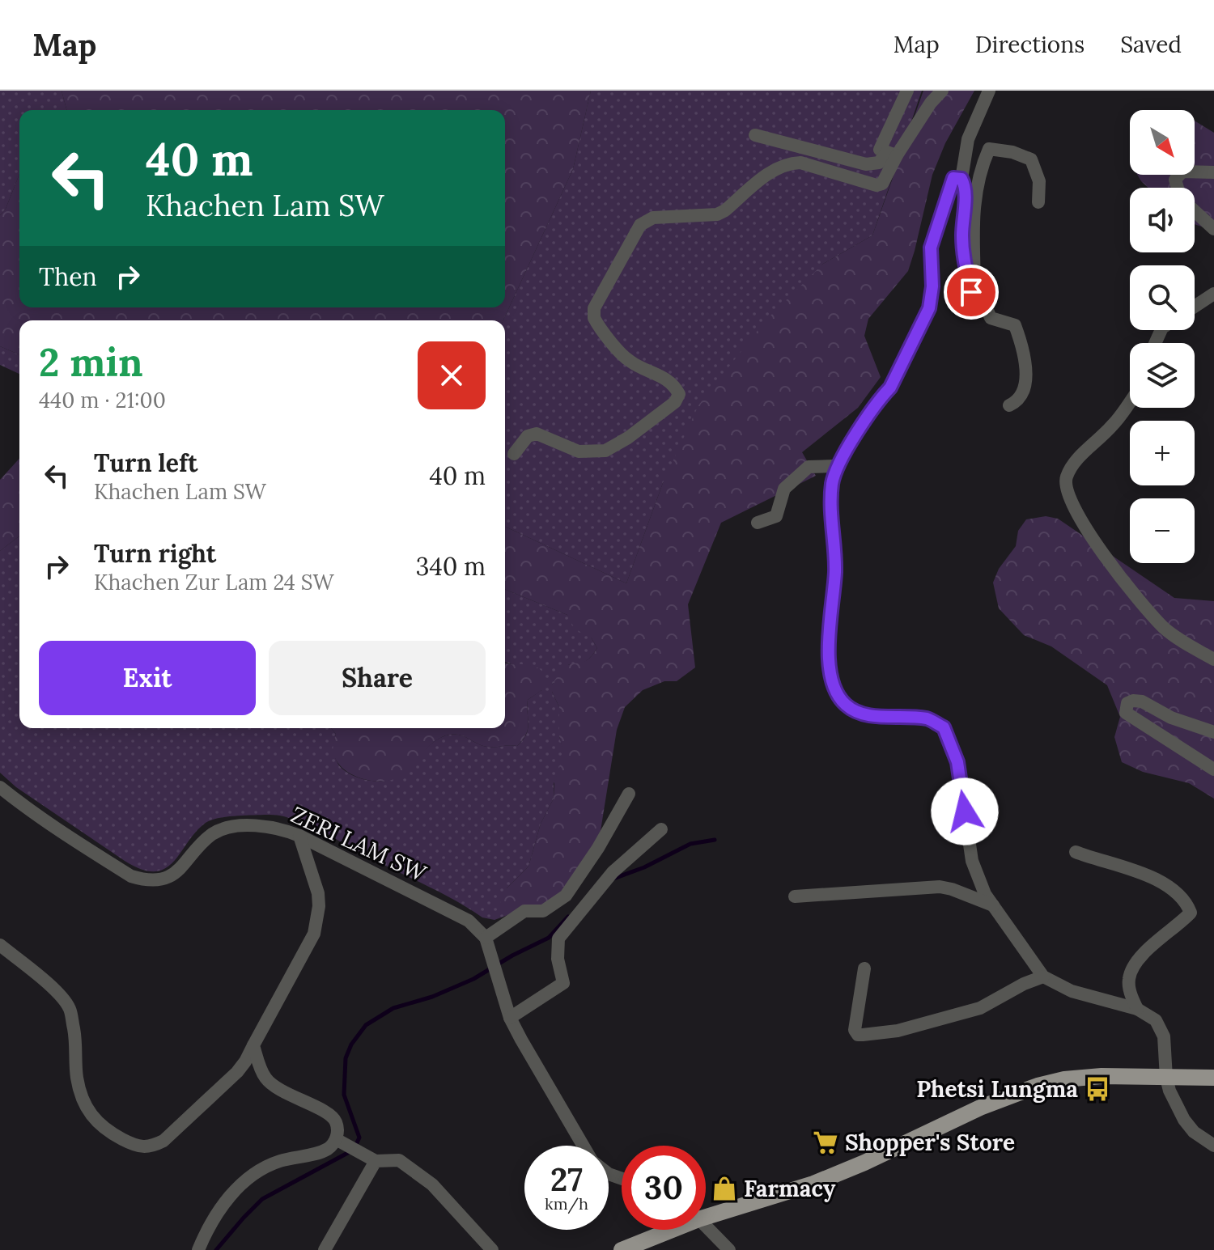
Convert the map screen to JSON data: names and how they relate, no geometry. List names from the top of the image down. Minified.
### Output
{"streets":{"street":["ZERI LAM SW"]},"places":{"bus stop":["Phetsi Lungma"],"supermarket":["Shopper's Store"],"shop":["Farmacy"]},"north":"bottom right","page":{"header":"Map","nav":["Map","Directions","Saved"],"map_buttons":["+","−"],"turn":["40 m","Khachen Lam SW"],"then":"Then","heading":["2 min","440 m · 21:00"],"list":[{"name":"Turn left","note":"Khachen Lam SW","value":"40 m"},{"name":"Turn right","note":"Khachen Zur Lam 24 SW","value":"340 m"}],"buttons":["Exit","Share"],"speed":"27 km/h","limit":"30"}}
